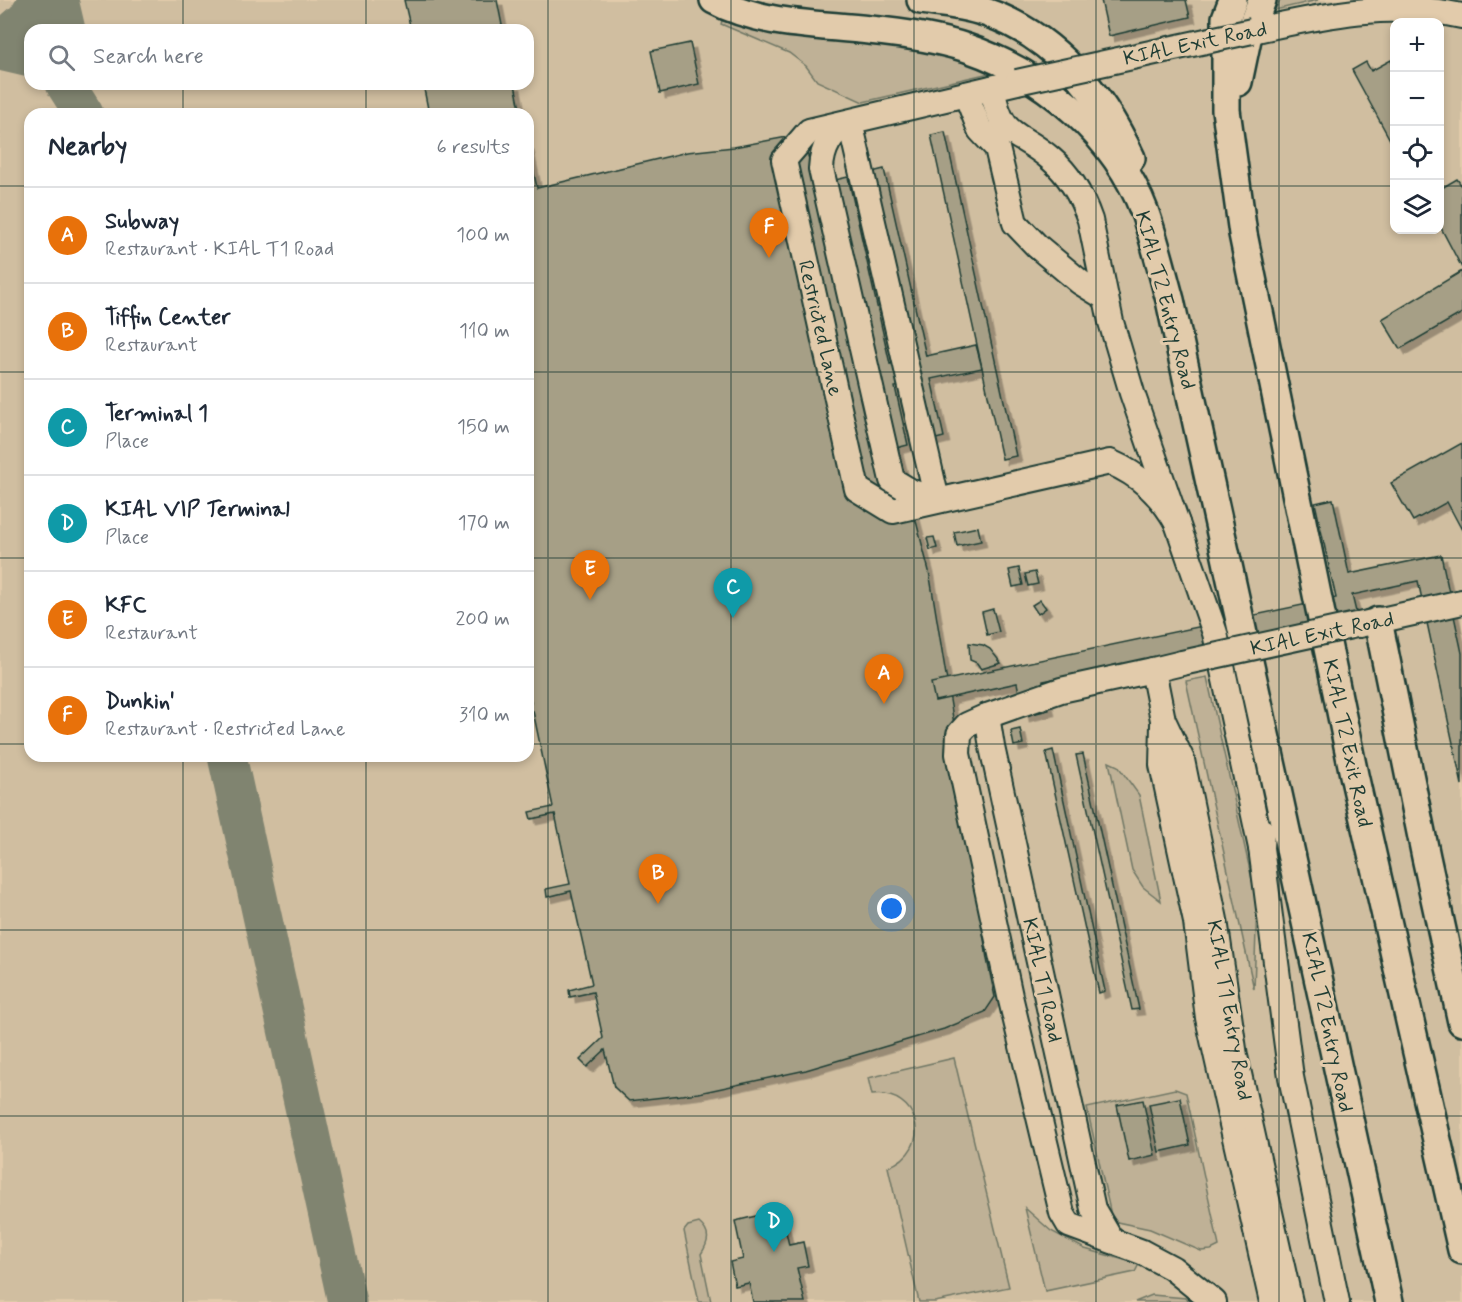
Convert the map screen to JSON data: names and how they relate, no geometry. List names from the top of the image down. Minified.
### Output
{"streets":{"main road":["KIAL Exit Road","KIAL T2 Entry Road","Restricted Lane","KIAL T2 Exit Road","KIAL T1 Road","KIAL T1 Entry Road"]},"crossings":[["KIAL Exit Road","Restricted Lane"],["KIAL Exit Road","KIAL T1 Entry Road"]],"page":{"map_buttons":["+","−"],"search":"Search here","heading":["Nearby","6 results"],"list":[{"mark":"A","name":"Subway","note":"Restaurant · KIAL T1 Road","value":"100 m"},{"mark":"B","name":"Tiffin Center","note":"Restaurant","value":"110 m"},{"mark":"C","name":"Terminal 1","note":"Place","value":"150 m"},{"mark":"D","name":"KIAL VIP Terminal","note":"Place","value":"170 m"},{"mark":"E","name":"KFC","note":"Restaurant","value":"200 m"},{"mark":"F","name":"Dunkin'","note":"Restaurant · Restricted Lane","value":"310 m"}],"pins":["F","E","C","A","B","D"]}}
